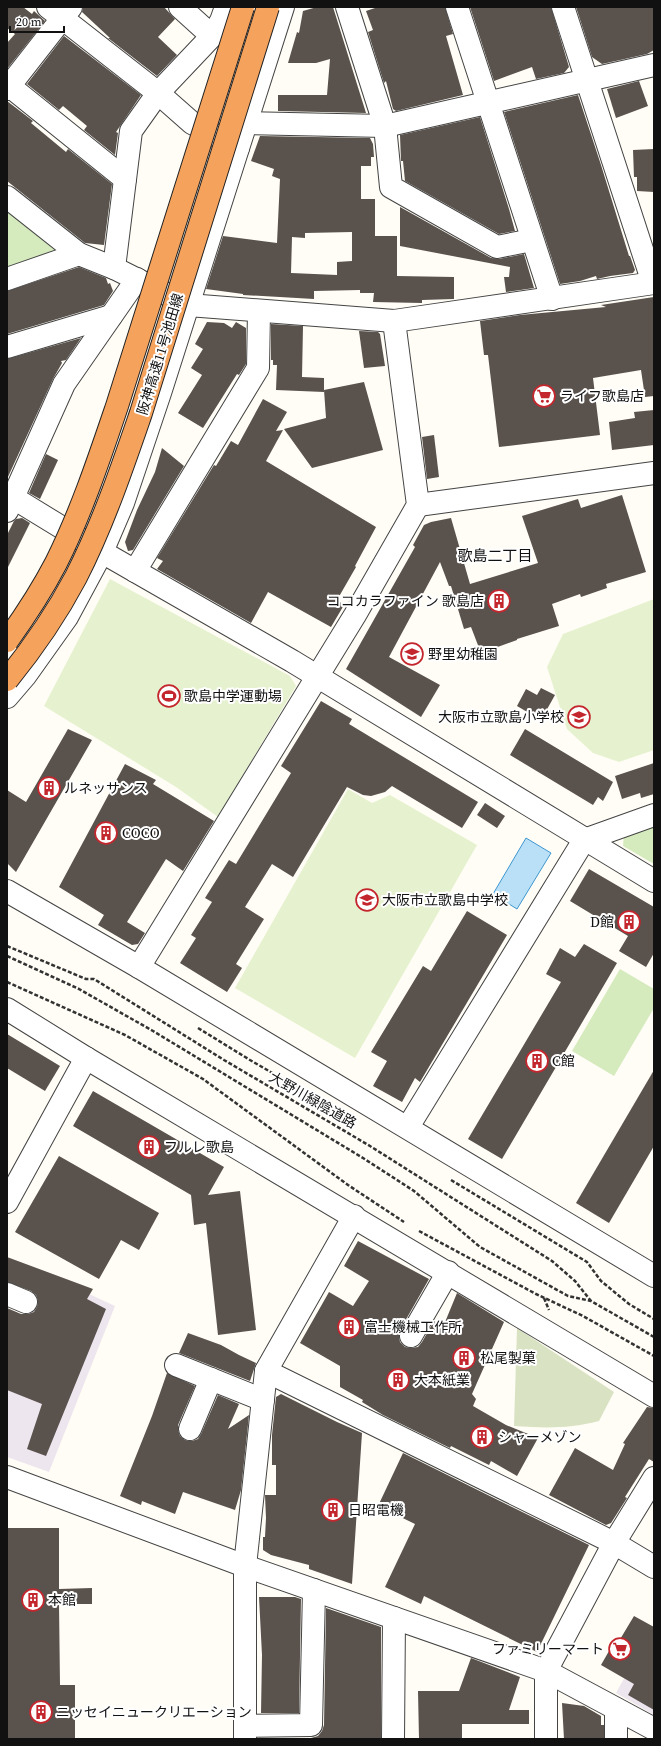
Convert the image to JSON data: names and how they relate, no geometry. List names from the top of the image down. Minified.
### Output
{"streets":{"highway":["阪神高速11号池田線"],"path":["大野川緑陰道路"]},"districts":["歌島二丁目"],"places":{"supermarket":["ライフ歌島店","ファミリーマート"],"building":["ココカラファイン 歌島店","ルネッサンス","COCO","D館","C館","フルレ歌島","富士機械工作所","松尾製菓","大本紙業","シャーメゾン","日昭電機","本館","ニッセイニュークリエーション"],"school or university":["野里幼稚園","大阪市立歌島小学校","大阪市立歌島中学校"],"sports":["歌島中学運動場"]},"scale_bar":"20 m"}
